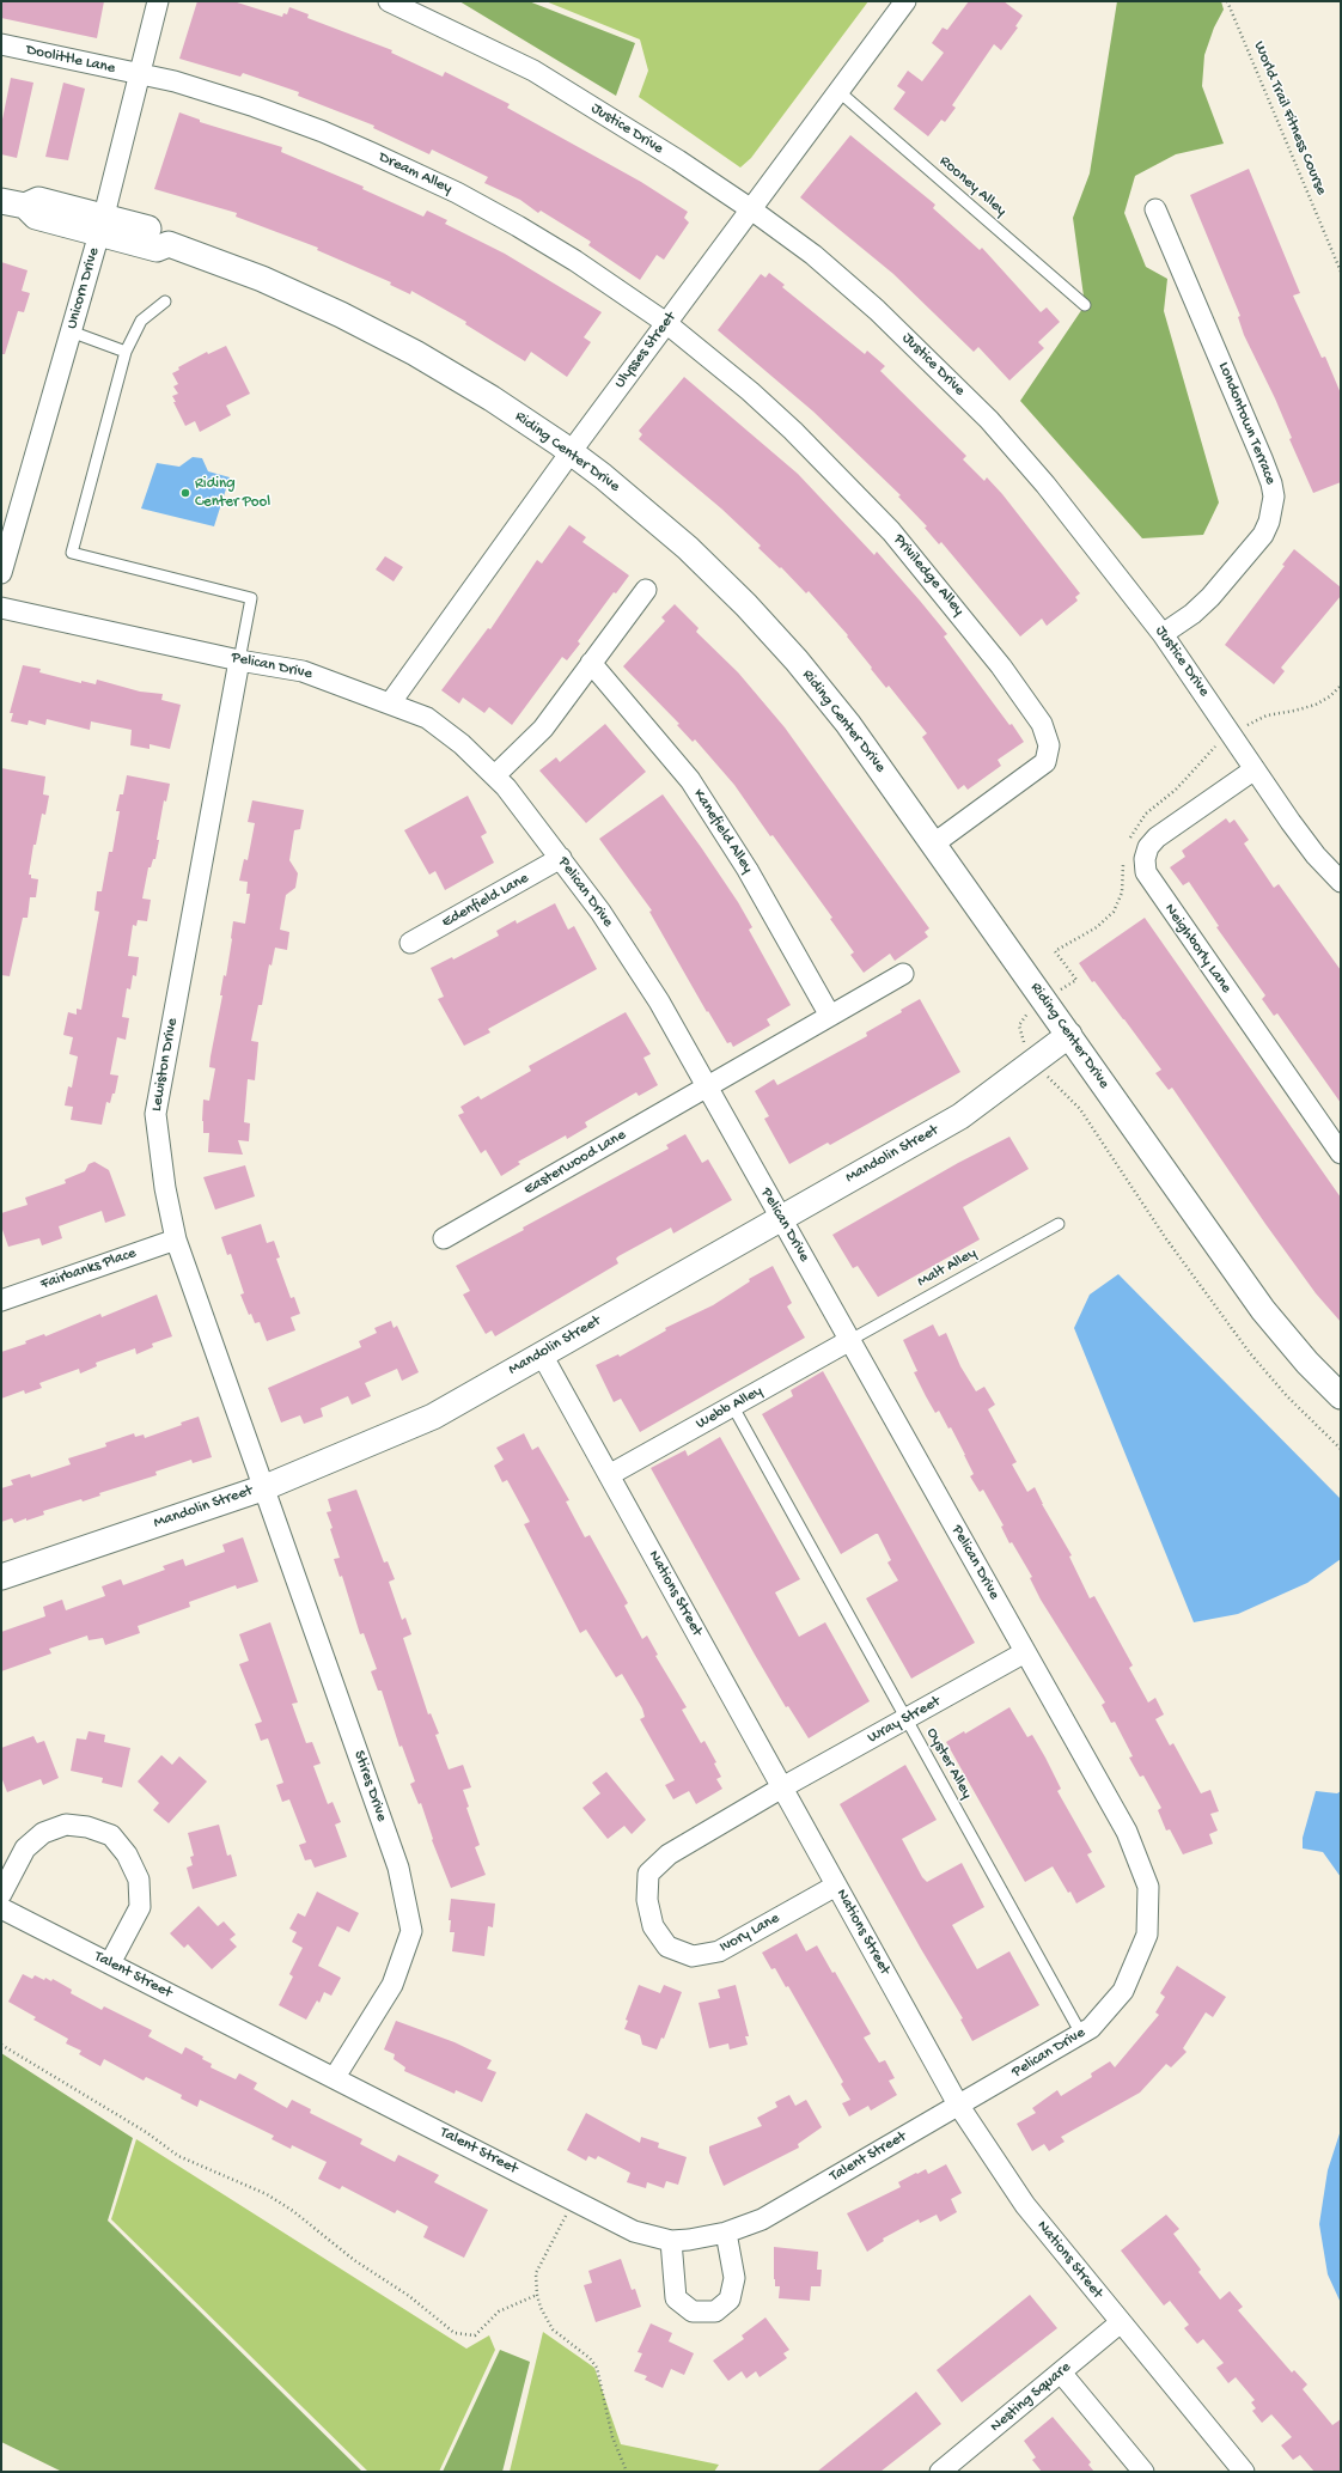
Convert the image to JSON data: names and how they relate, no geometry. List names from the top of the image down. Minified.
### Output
{"streets":{"street":["Doolittle Lane","Justice Drive","Dream Alley","Unicorn Drive","Ulysses Street","Londontown Terrace","Riding Center Drive","Priviledge Alley","Pelican Drive","Kanefield Alley","Edenfield Lane","Neighborly Lane","Lewiston Drive","Mandolin Street","Easterwood Lane","Fairbanks Place","Webb Alley","Nations Street","Wray Street","Stires Drive","Ivory Lane","Talent Street","Nesting Square"],"lane":["Rooney Alley","Malt Alley","Oyster Alley"],"path":["World Trail Fitness Course"]},"crossings":[["Doolittle Lane","Dream Alley"],["Doolittle Lane","Unicorn Drive"],["Justice Drive","Ulysses Street"],["Justice Drive","Londontown Terrace"],["Justice Drive","Neighborly Lane"],["Dream Alley","Unicorn Drive"],["Dream Alley","Ulysses Street"],["Dream Alley","Priviledge Alley"],["Rooney Alley","Ulysses Street"],["Unicorn Drive","Riding Center Drive"],["Ulysses Street","Riding Center Drive"],["Ulysses Street","Priviledge Alley"],["Ulysses Street","Pelican Drive"],["Riding Center Drive","Priviledge Alley"],["Riding Center Drive","Mandolin Street"],["Pelican Drive","Edenfield Lane"],["Pelican Drive","Lewiston Drive"],["Pelican Drive","Mandolin Street"],["Pelican Drive","Easterwood Lane"],["Pelican Drive","Malt Alley"],["Pelican Drive","Webb Alley"],["Pelican Drive","Nations Street"],["Pelican Drive","Wray Street"],["Pelican Drive","Oyster Alley"],["Pelican Drive","Talent Street"],["Lewiston Drive","Mandolin Street"],["Lewiston Drive","Fairbanks Place"],["Lewiston Drive","Stires Drive"],["Mandolin Street","Nations Street"],["Mandolin Street","Stires Drive"],["Malt Alley","Webb Alley"],["Webb Alley","Nations Street"],["Webb Alley","Oyster Alley"],["Nations Street","Wray Street"],["Nations Street","Ivory Lane"],["Nations Street","Talent Street"],["Nations Street","Nesting Square"],["Wray Street","Oyster Alley"],["Wray Street","Ivory Lane"],["Stires Drive","Talent Street"]],"places":["Riding Center Pool"]}
